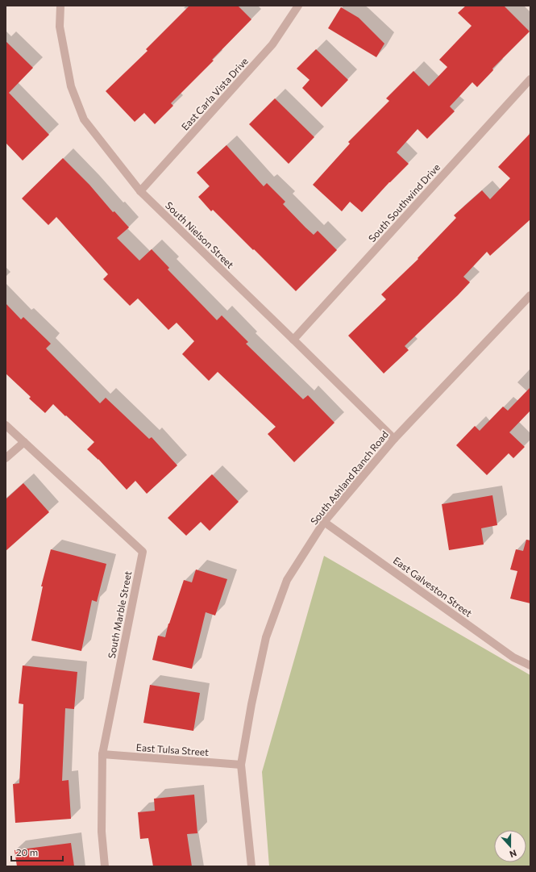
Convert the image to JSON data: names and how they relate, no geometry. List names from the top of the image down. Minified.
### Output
{"streets":{"street":["East Carla Vista Drive","South Southwind Drive","South Nielson Street","South Ashland Ranch Road","East Galveston Street","South Marble Street","East Tulsa Street"]},"crossings":[["East Carla Vista Drive","South Nielson Street"],["South Southwind Drive","South Nielson Street"],["South Nielson Street","South Ashland Ranch Road"],["South Ashland Ranch Road","East Galveston Street"],["South Ashland Ranch Road","East Tulsa Street"],["South Marble Street","East Tulsa Street"]],"scale_bar":"20 m","north":"bottom"}
